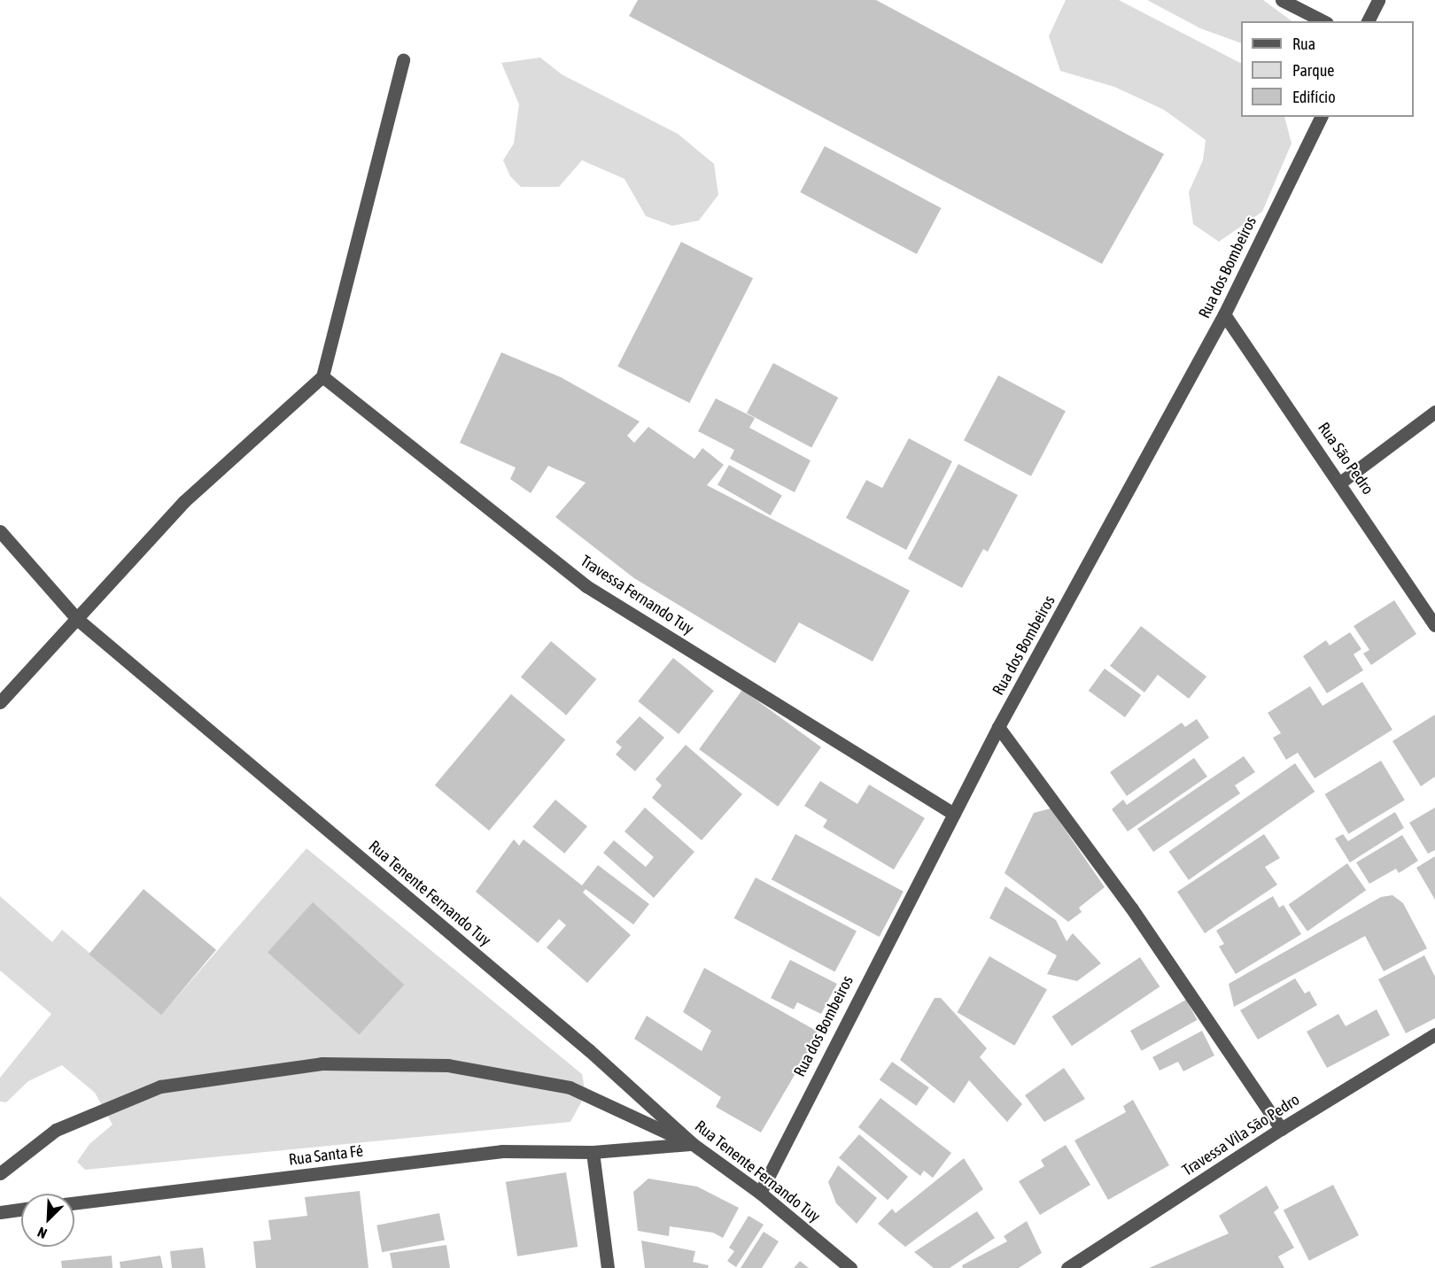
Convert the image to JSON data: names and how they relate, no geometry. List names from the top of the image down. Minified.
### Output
{"streets":{"street":["Rua dos Bombeiros","Rua São Pedro","Travessa Fernando Tuy","Rua Tenente Fernando Tuy","Travessa Vila São Pedro","Rua Santa Fé"]},"crossings":[["Rua dos Bombeiros","Rua São Pedro"],["Rua dos Bombeiros","Travessa Fernando Tuy"],["Rua dos Bombeiros","Rua Tenente Fernando Tuy"],["Rua Tenente Fernando Tuy","Rua Santa Fé"]],"legend":["Rua","Parque","Edifício"],"north":"bottom left"}
